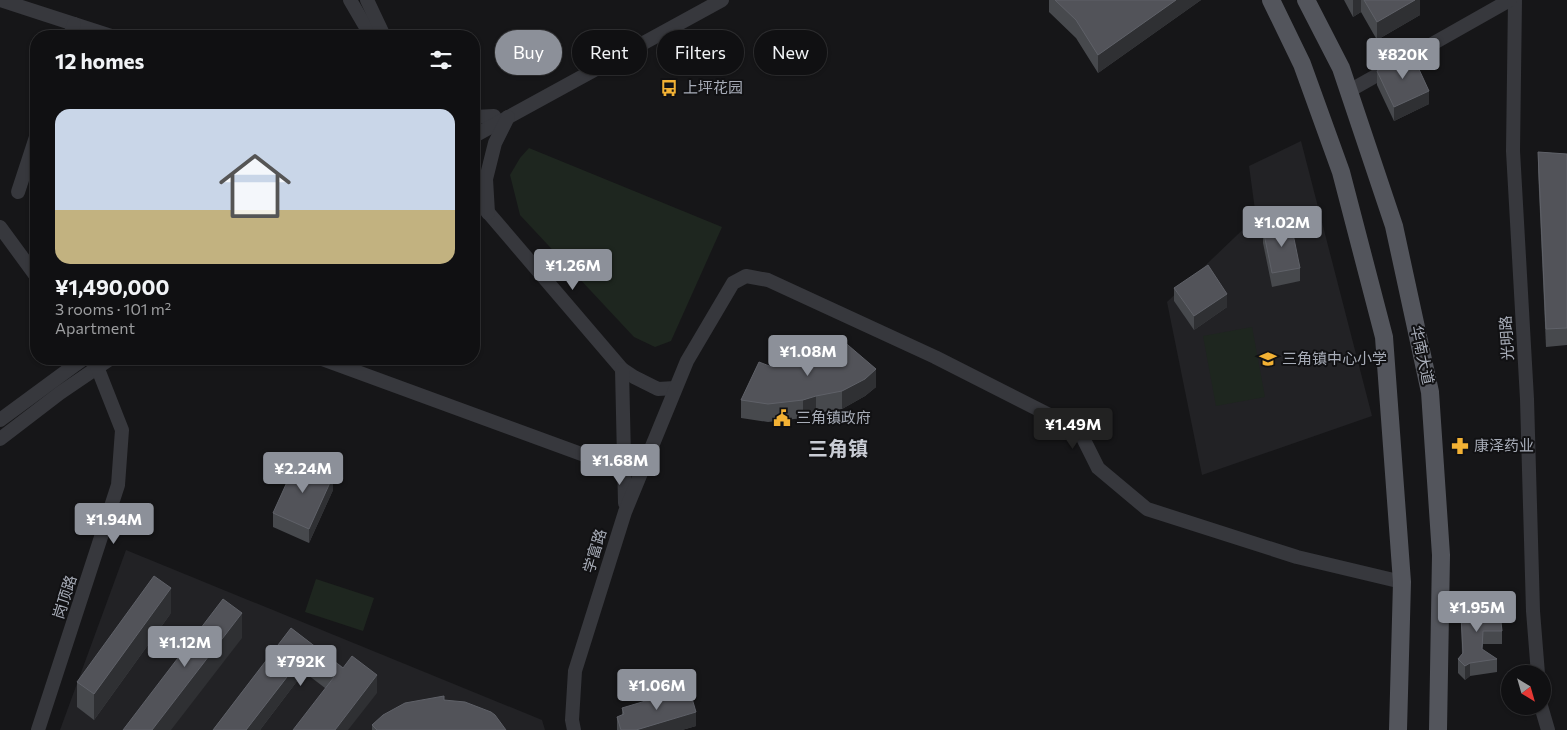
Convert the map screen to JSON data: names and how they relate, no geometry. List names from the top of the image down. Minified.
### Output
{"streets":{"main road":["华南大道"],"street":["光明路","学富路","岗顶路"]},"districts":["三角镇"],"places":{"bus stop":["上坪花园"],"school or university":["三角镇中心小学"],"public building":["三角镇政府"],"pharmacy":["康泽药业"]},"north":"bottom right","page":{"chip":["Buy","Rent","Filters","New"],"heading":"12 homes","price":["¥820K","¥1.02M","¥1.26M","¥1.08M","¥1.49M","¥1.68M","¥2.24M","¥1.94M","¥1.95M","¥1.12M","¥792K","¥1.06M"],"list":[{"name":"¥1,490,000","note":"3 rooms · 101 m² · Apartment"}]}}
